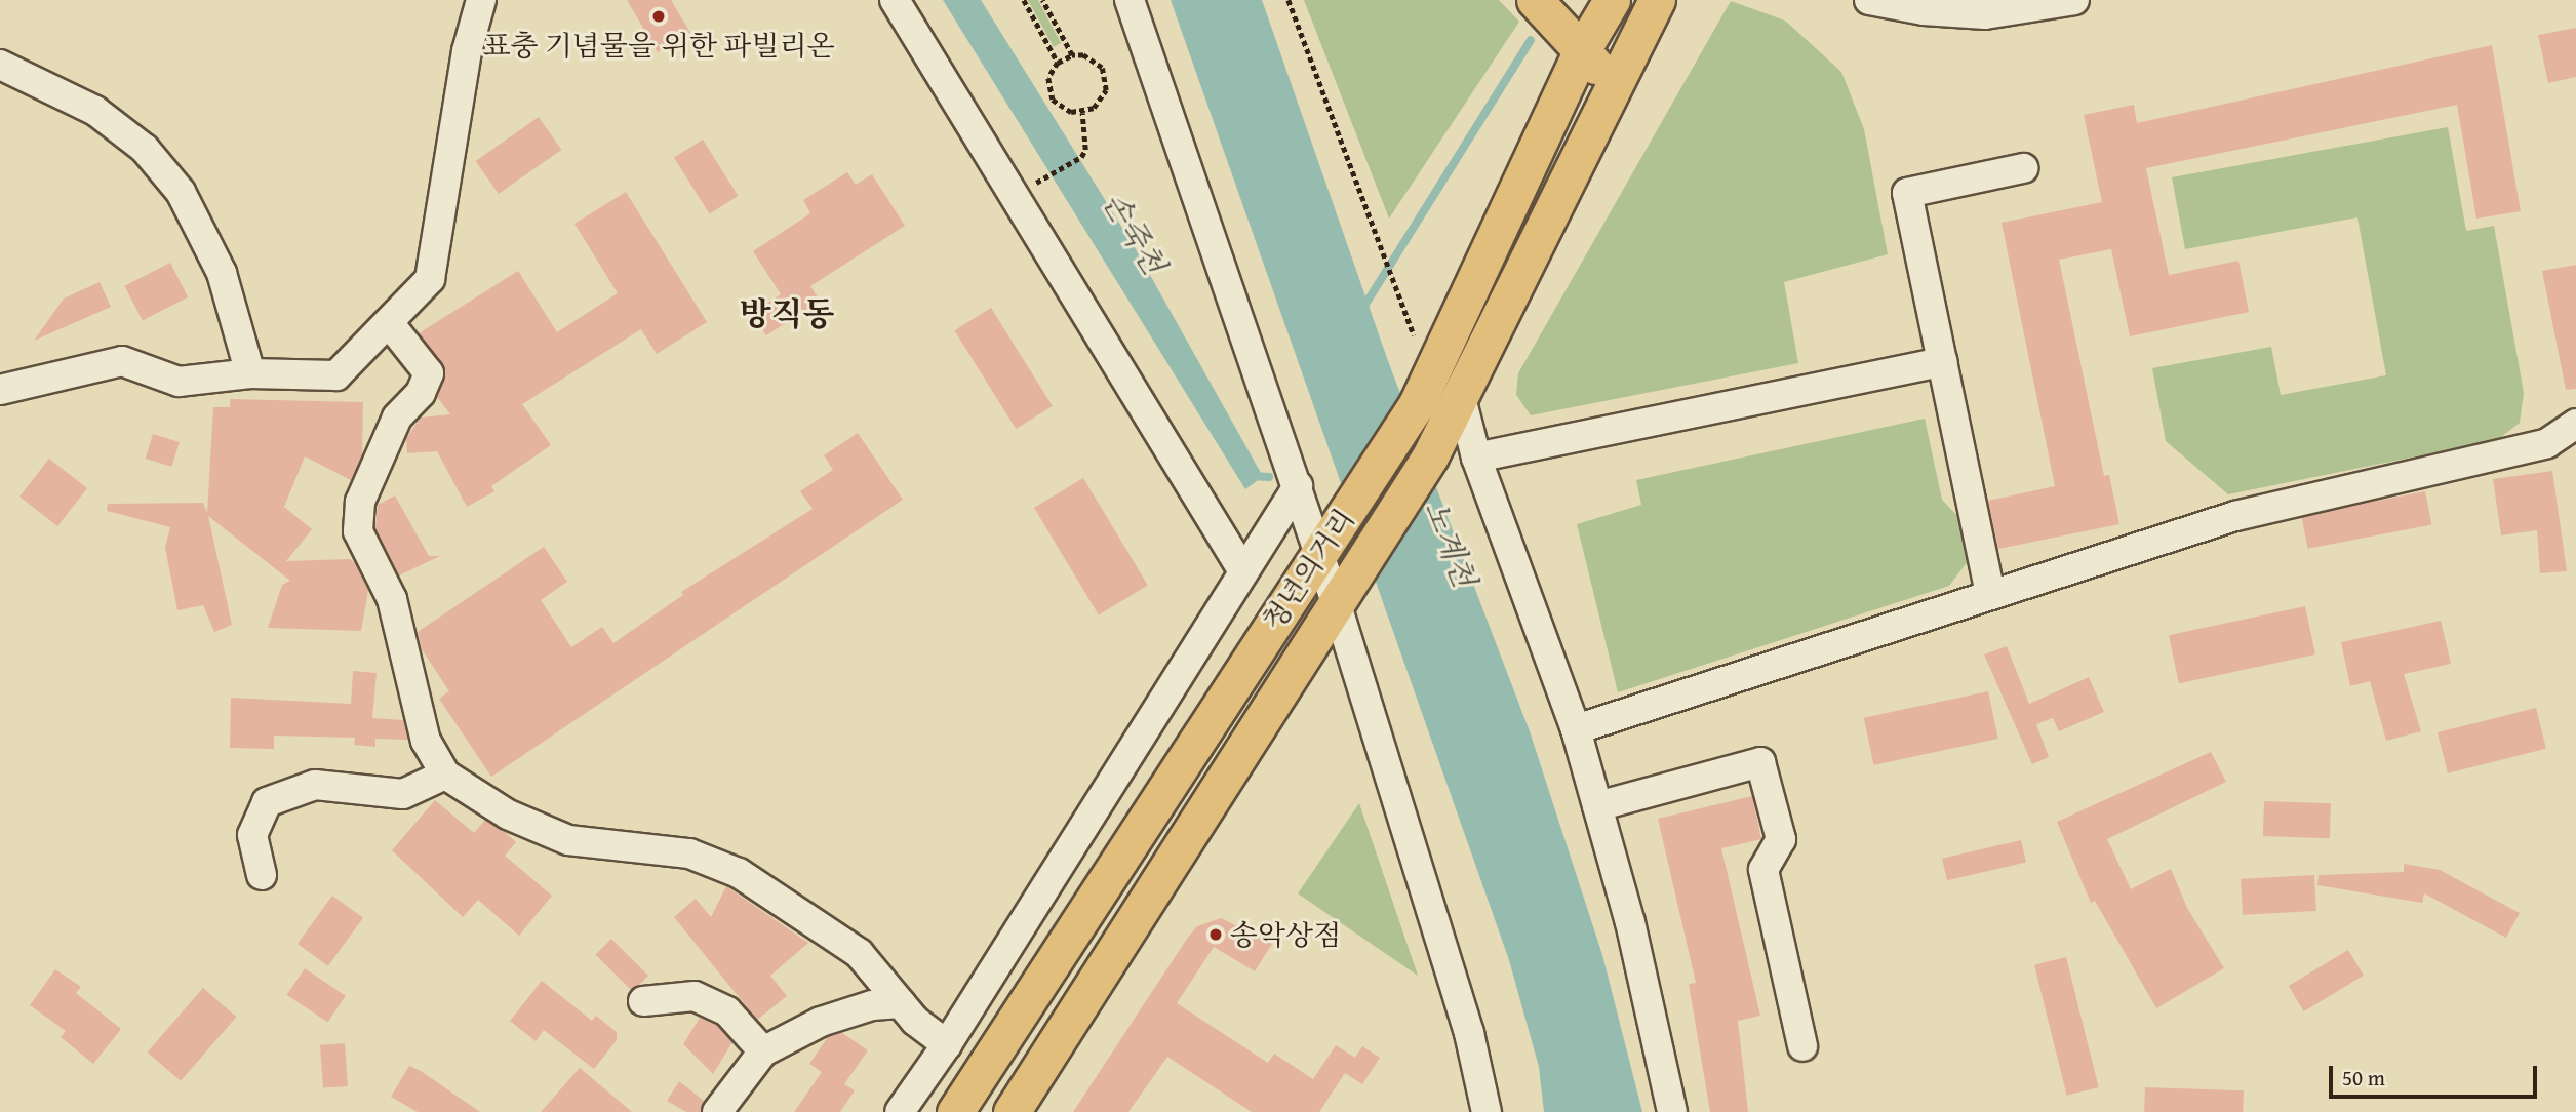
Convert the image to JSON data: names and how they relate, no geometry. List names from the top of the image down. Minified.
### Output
{"streets":{"main road":["청년의거리"]},"districts":["방직동"],"water":["손죽천","노계천"],"places":["표충 기념물을 위한 파빌리온","송악상점"],"scale_bar":"50 m"}
